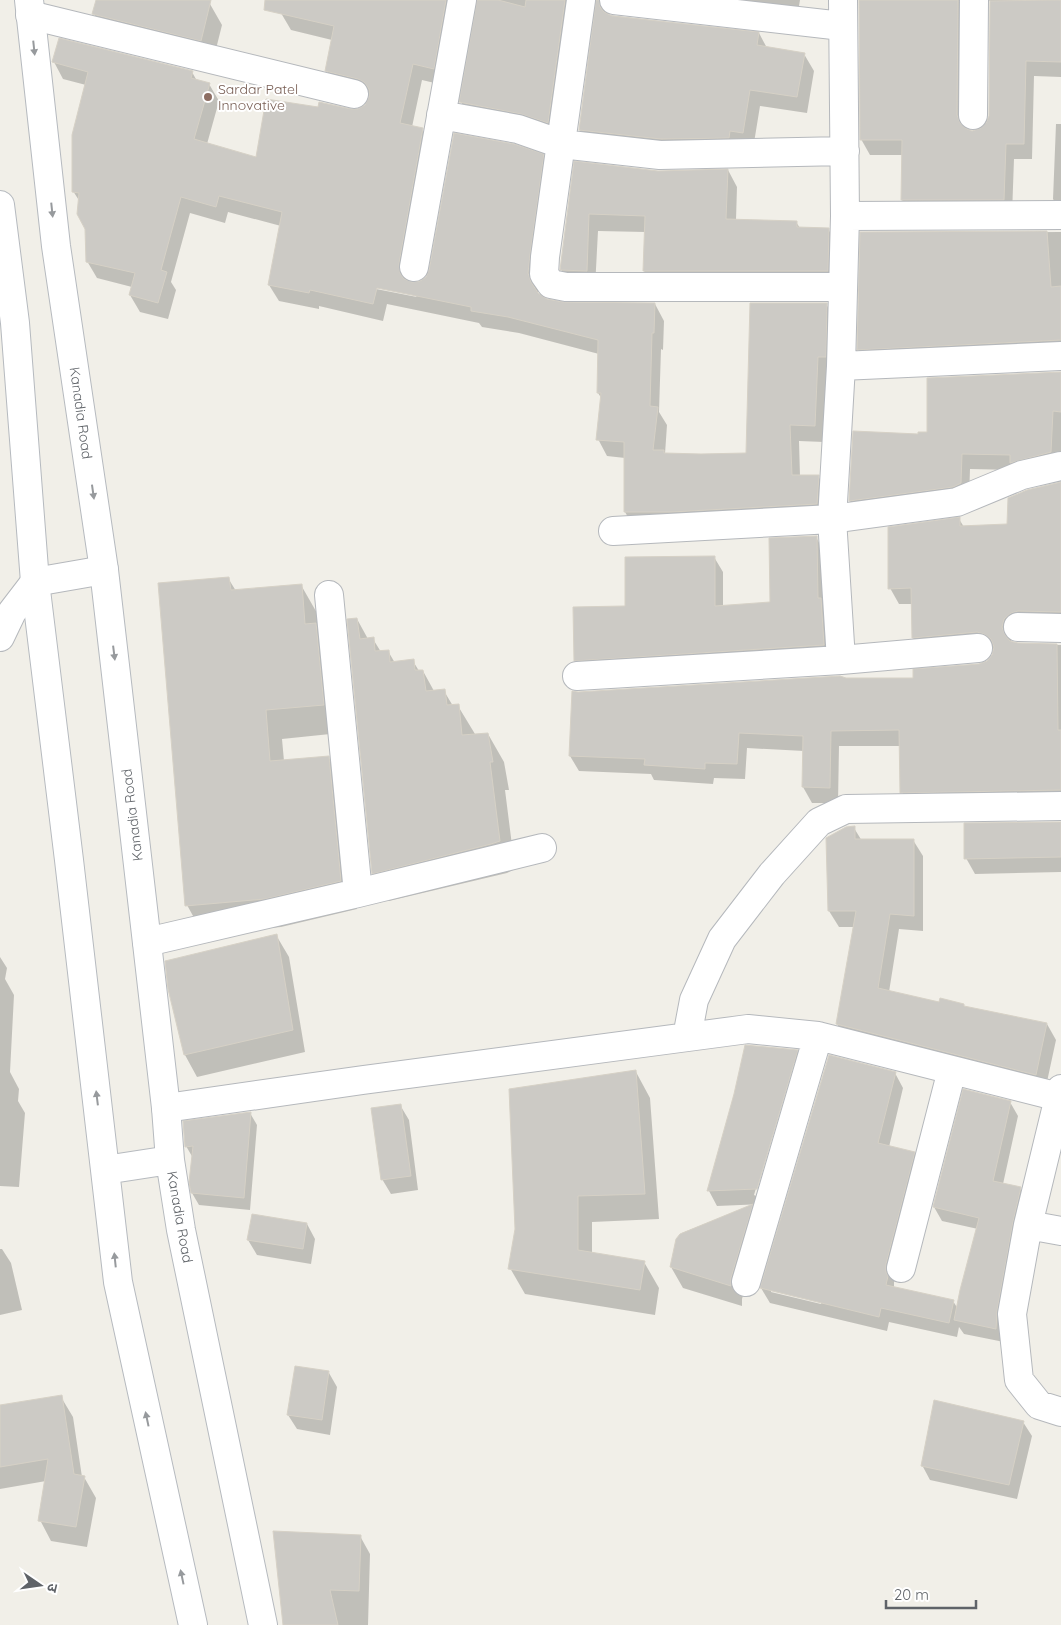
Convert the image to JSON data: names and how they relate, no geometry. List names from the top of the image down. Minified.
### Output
{"streets":{"street":["Kanadia Road"]},"places":["Sardar Patel Innovative"],"scale_bar":"20 m","north":"right"}
